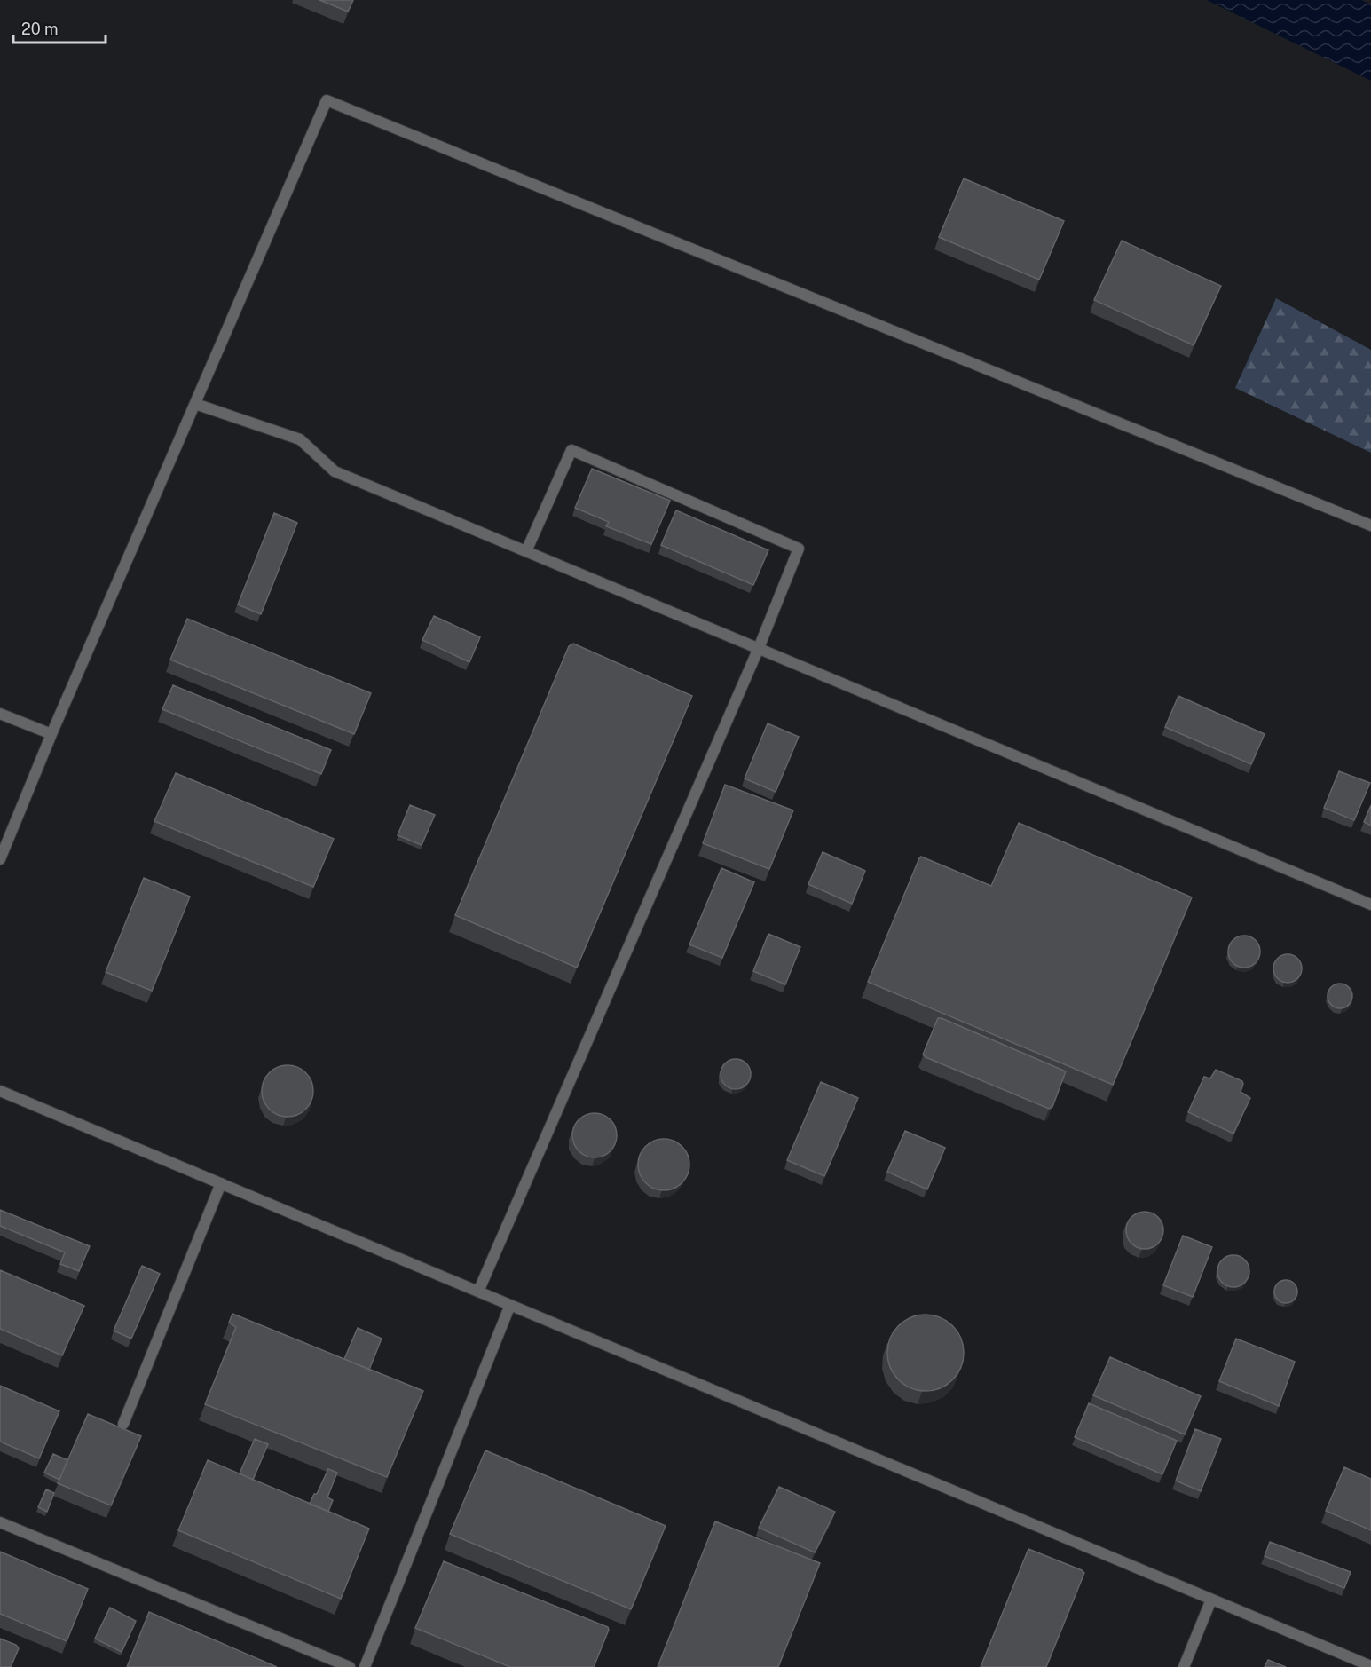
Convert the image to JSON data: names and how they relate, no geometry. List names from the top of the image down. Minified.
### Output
{"scale_bar":"20 m"}
